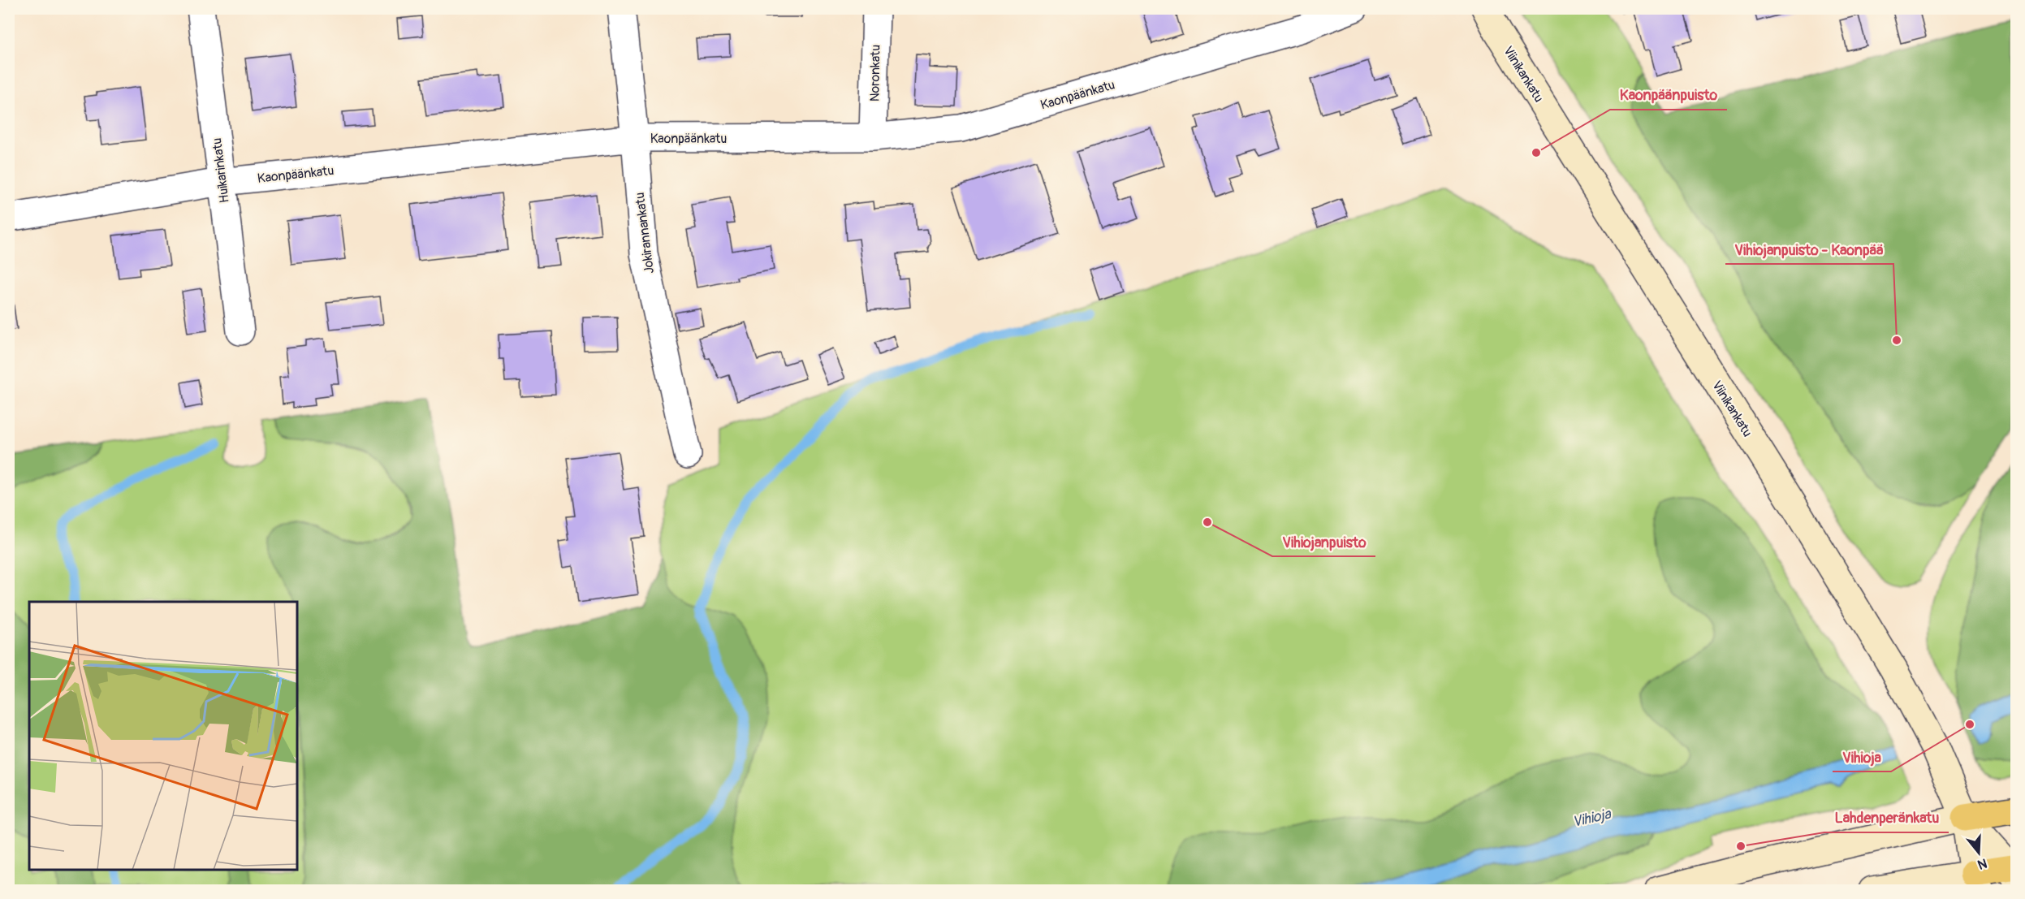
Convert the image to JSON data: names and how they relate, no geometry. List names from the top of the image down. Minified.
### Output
{"streets":{"main road":["Viinikankatu"],"street":["Noronkatu","Kaonpäänkatu","Huikarinkatu","Jokirannankatu"]},"crossings":[["Noronkatu","Kaonpäänkatu"],["Kaonpäänkatu","Huikarinkatu"],["Kaonpäänkatu","Jokirannankatu"]],"water":["Vihioja"],"places":["Kaonpäänpuisto","Vihiojanpuisto - Kaonpää","Vihiojanpuisto","Vihioja","Lahdenperänkatu"],"north":"bottom"}
